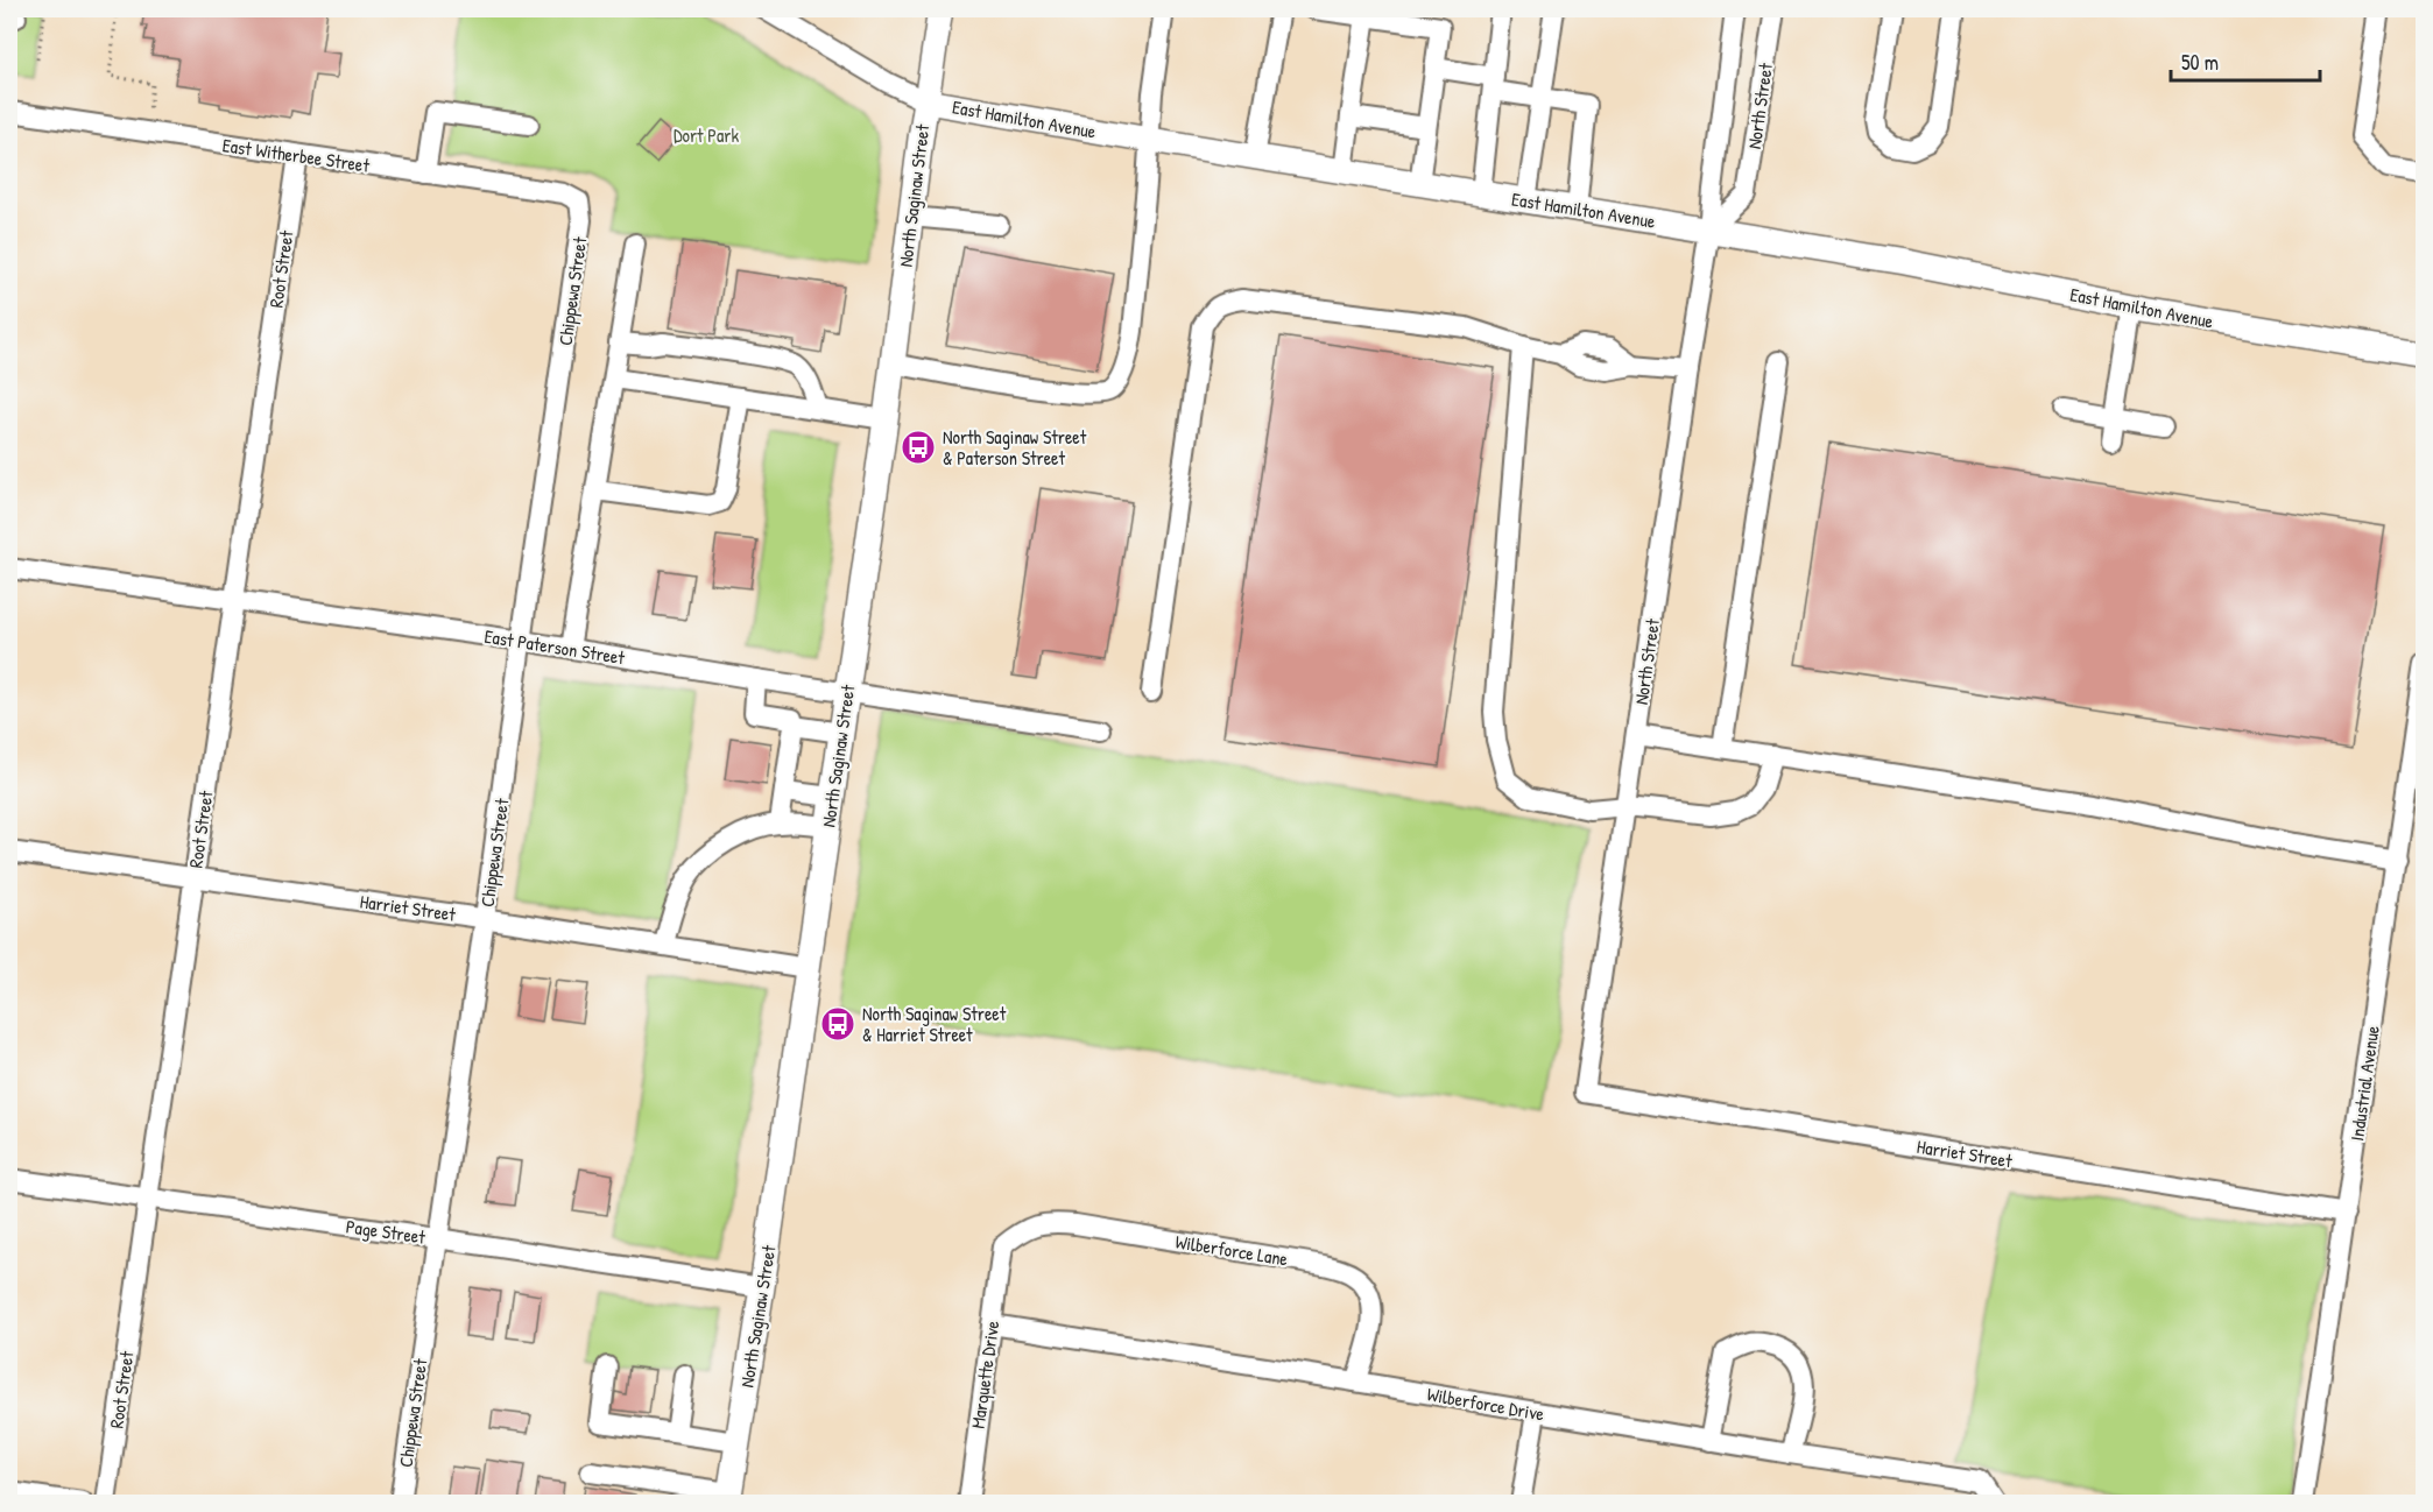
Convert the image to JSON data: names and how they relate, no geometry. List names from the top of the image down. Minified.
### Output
{"streets":{"main road":["East Hamilton Avenue","North Saginaw Street"],"street":["North Street","East Witherbee Street","Root Street","Chippewa Street","East Paterson Street","Harriet Street","Industrial Avenue","Page Street","Wilberforce Lane","Marquette Drive","Wilberforce Drive"]},"crossings":[["North Street","East Hamilton Avenue"],["North Street","Harriet Street"],["East Hamilton Avenue","North Saginaw Street"],["East Witherbee Street","Root Street"],["East Witherbee Street","Chippewa Street"],["North Saginaw Street","East Paterson Street"],["North Saginaw Street","Harriet Street"],["North Saginaw Street","Page Street"],["Root Street","East Paterson Street"],["Root Street","Harriet Street"],["Root Street","Page Street"],["Chippewa Street","East Paterson Street"],["Chippewa Street","Harriet Street"],["Chippewa Street","Page Street"],["Harriet Street","Industrial Avenue"],["Wilberforce Lane","Marquette Drive"],["Wilberforce Lane","Wilberforce Drive"],["Marquette Drive","Wilberforce Drive"]],"parks":["Dort Park"],"places":{"bus stop":["North Saginaw Street & Paterson Street","North Saginaw Street & Harriet Street"]},"scale_bar":"50 m"}
